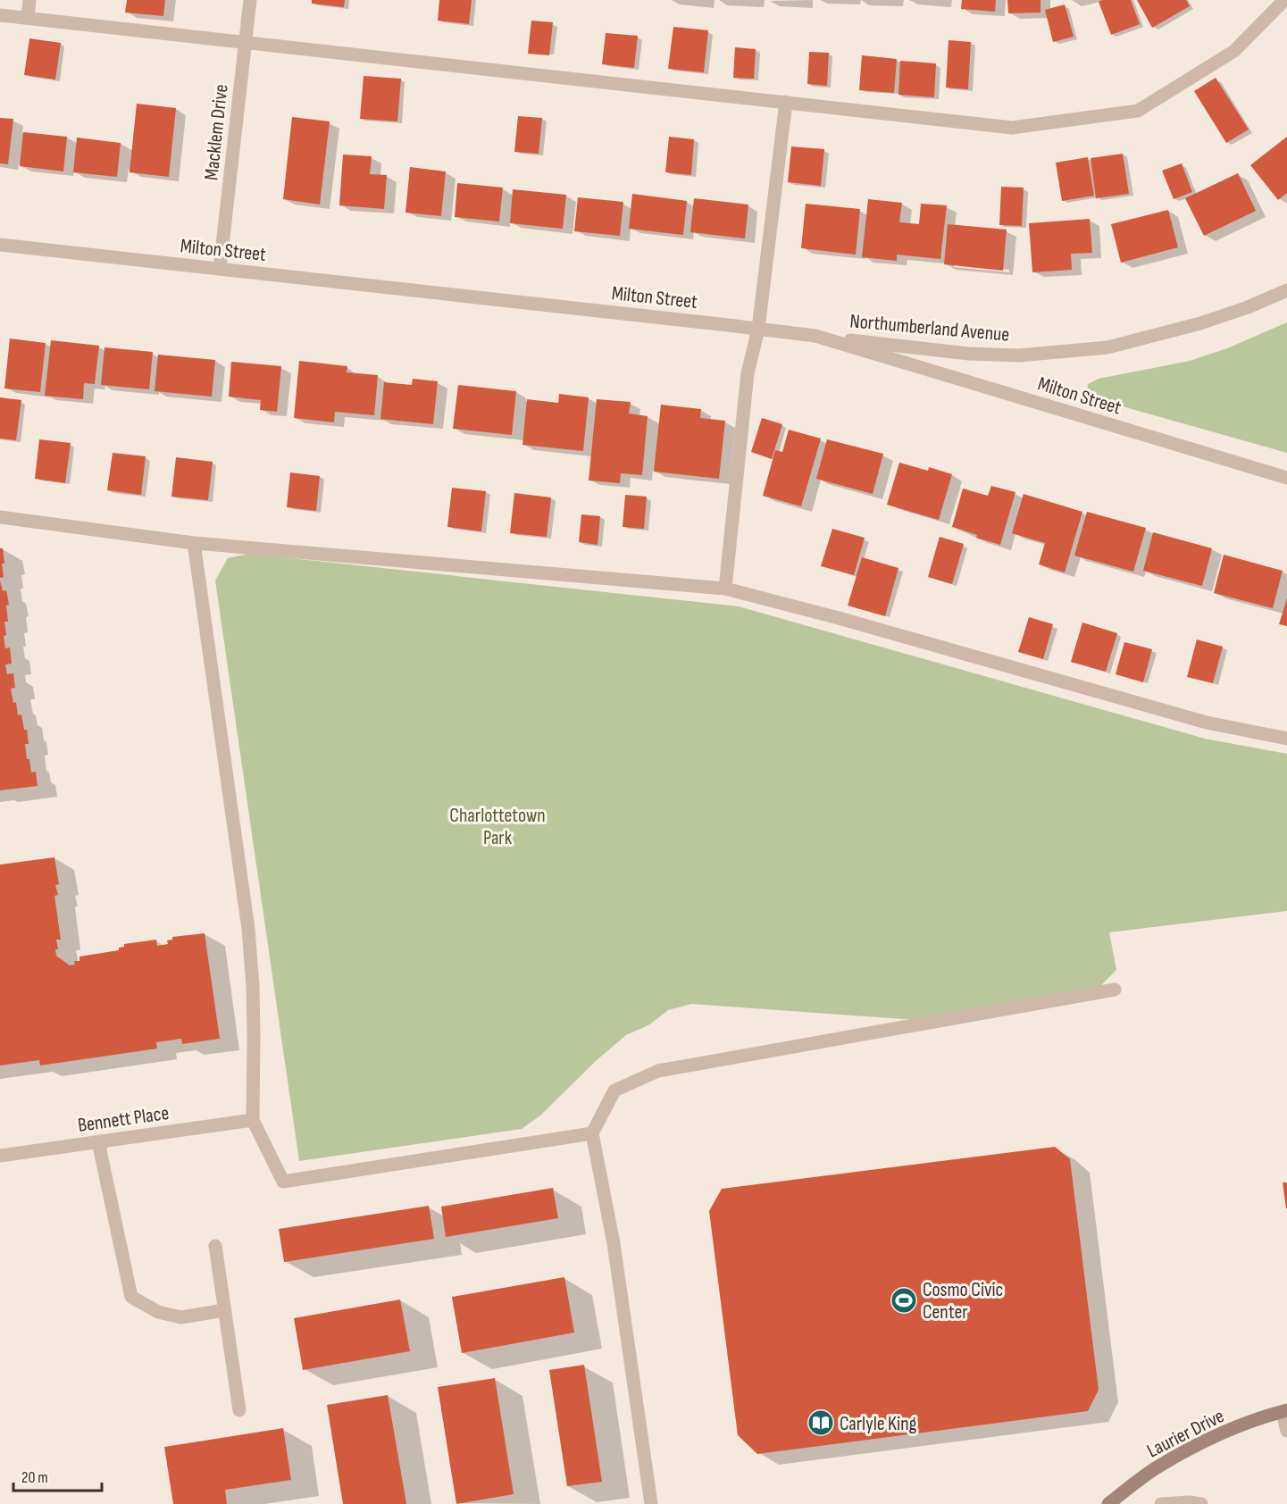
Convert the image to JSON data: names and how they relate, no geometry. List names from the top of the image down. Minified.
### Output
{"streets":{"main road":["Laurier Drive"],"street":["Macklem Drive","Milton Street","Northumberland Avenue","Bennett Place"]},"crossings":[["Macklem Drive","Milton Street"],["Milton Street","Northumberland Avenue"]],"parks":["Charlottetown Park"],"places":{"sports":["Cosmo Civic Center"],"library":["Carlyle King"]},"scale_bar":"20 m"}
